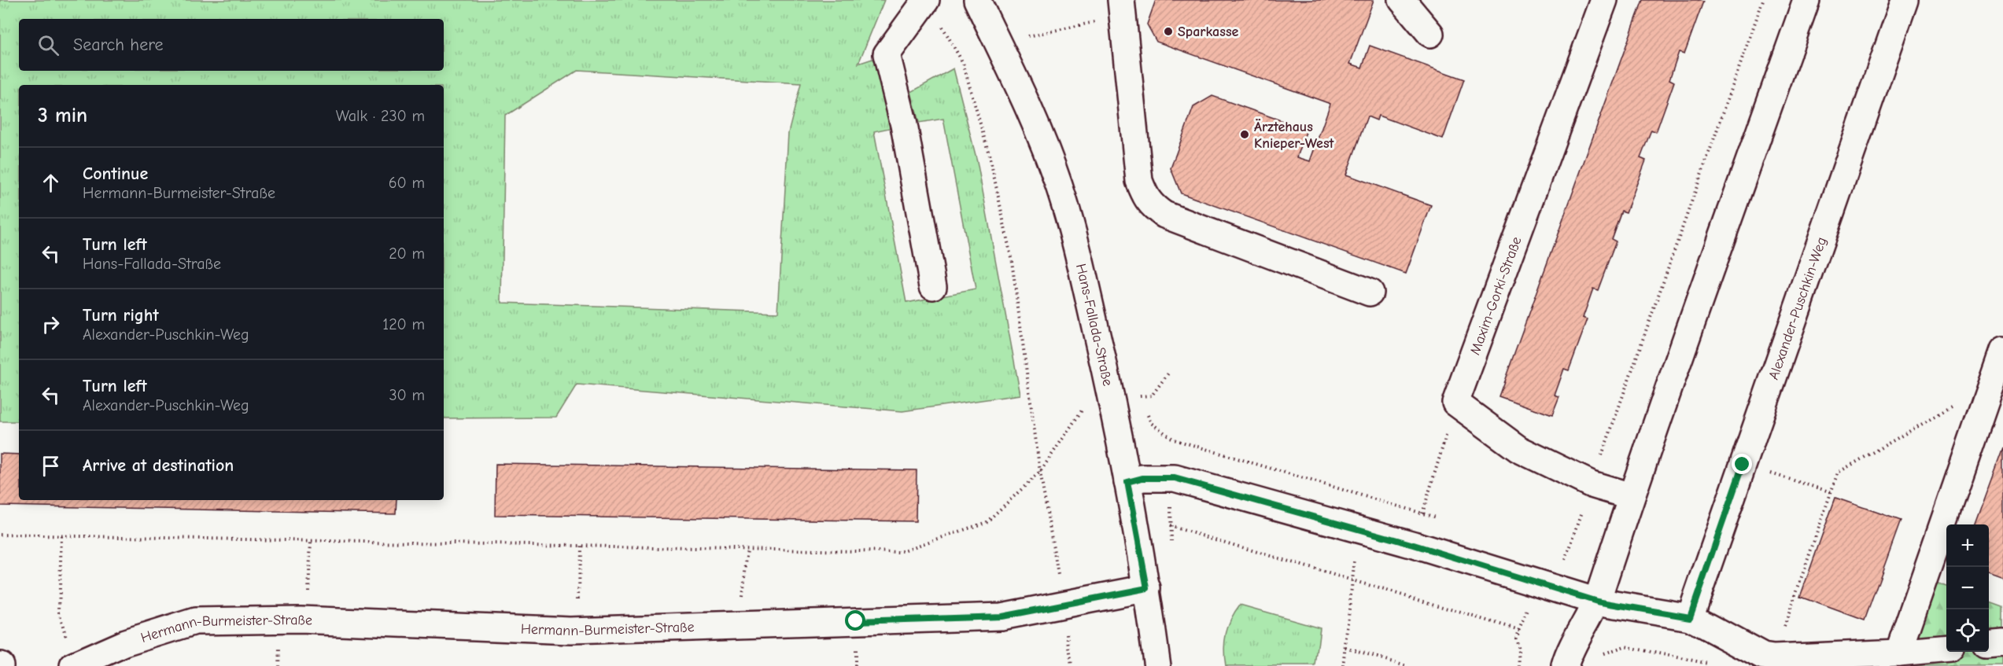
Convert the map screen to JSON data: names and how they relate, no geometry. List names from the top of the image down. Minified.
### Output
{"streets":{"street":["Maxim-Gorki-Straße","Alexander-Puschkin-Weg","Hans-Fallada-Straße","Hermann-Burmeister-Straße"]},"crossings":[["Hans-Fallada-Straße","Hermann-Burmeister-Straße"]],"places":["Sparkasse","Ärztehaus Knieper-West"],"page":{"search":"Search here","heading":["3 min","Walk · 230 m"],"list":[["Continue","Hermann-Burmeister-Straße","60 m"],["Turn left","Hans-Fallada-Straße","20 m"],["Turn right","Alexander-Puschkin-Weg","120 m"],["Turn left","Alexander-Puschkin-Weg","30 m"],"Arrive at destination"],"map_buttons":["+","−"]}}
